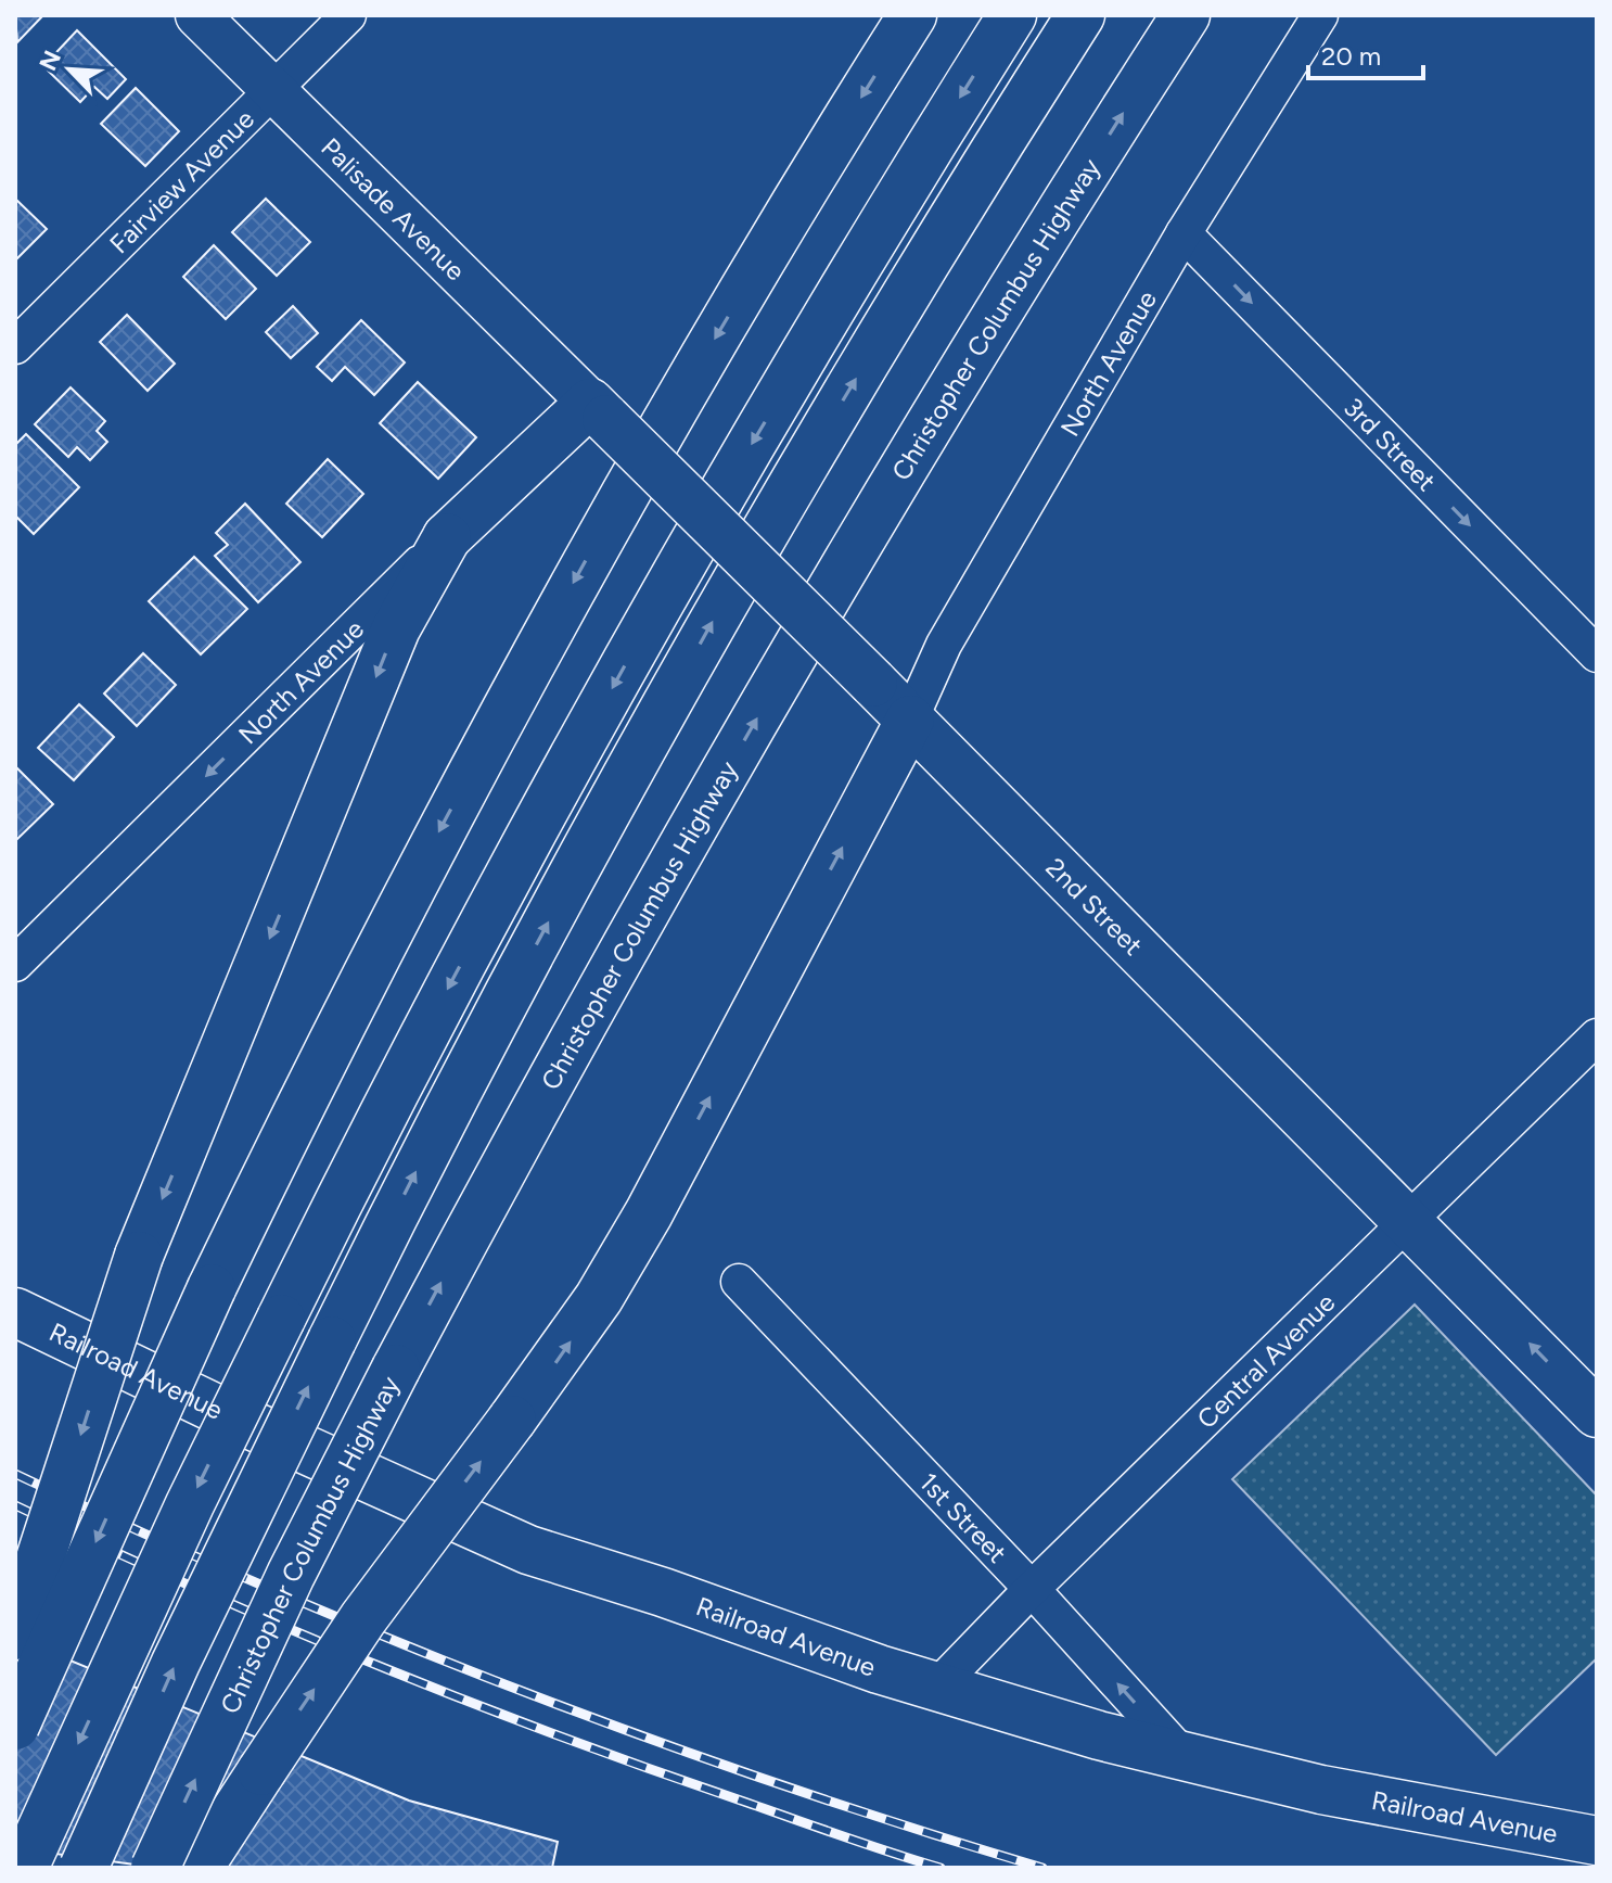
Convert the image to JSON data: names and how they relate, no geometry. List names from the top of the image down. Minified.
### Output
{"streets":{"main road":["Christopher Columbus Highway","North Avenue","2nd Street","Railroad Avenue"],"street":["Fairview Avenue","Palisade Avenue","3rd Street","Central Avenue","1st Street"]},"crossings":[["Fairview Avenue","Palisade Avenue"],["Palisade Avenue","North Avenue"],["Palisade Avenue","2nd Street"],["North Avenue","3rd Street"],["North Avenue","2nd Street"],["2nd Street","Central Avenue"],["Central Avenue","Railroad Avenue"],["Central Avenue","1st Street"],["Railroad Avenue","1st Street"]],"one_way":["North Avenue","3rd Street"],"scale_bar":"20 m","north":"top left"}
